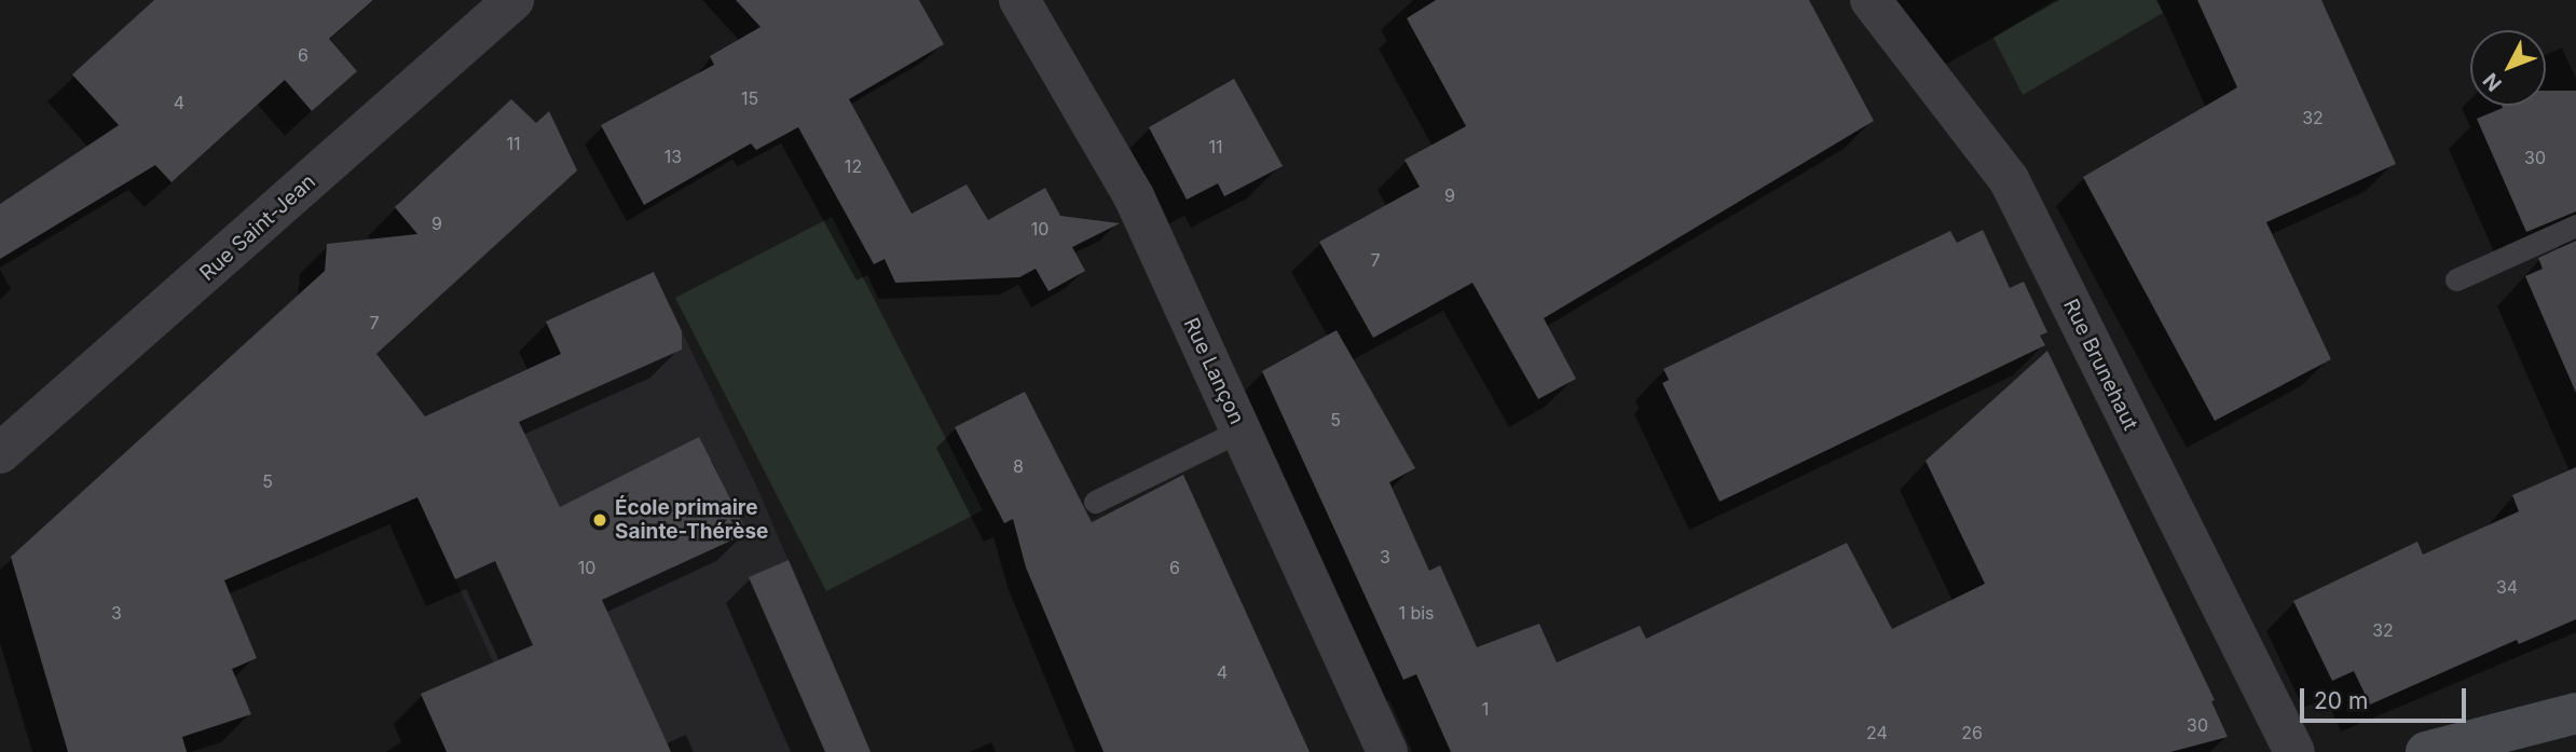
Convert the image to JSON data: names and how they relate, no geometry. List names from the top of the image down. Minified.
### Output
{"streets":{"street":["Rue Saint-Jean","Rue Brunehaut","Rue Lançon"]},"places":["École primaire Sainte-Thérèse"],"house_numbers":["6","15","4","32","11","11","13","30","12","9","9","10","7","7","5","8","5","3","10","6","34","3","1 bis","32","4","1","30","24","26"],"scale_bar":"20 m","north":"bottom left"}
